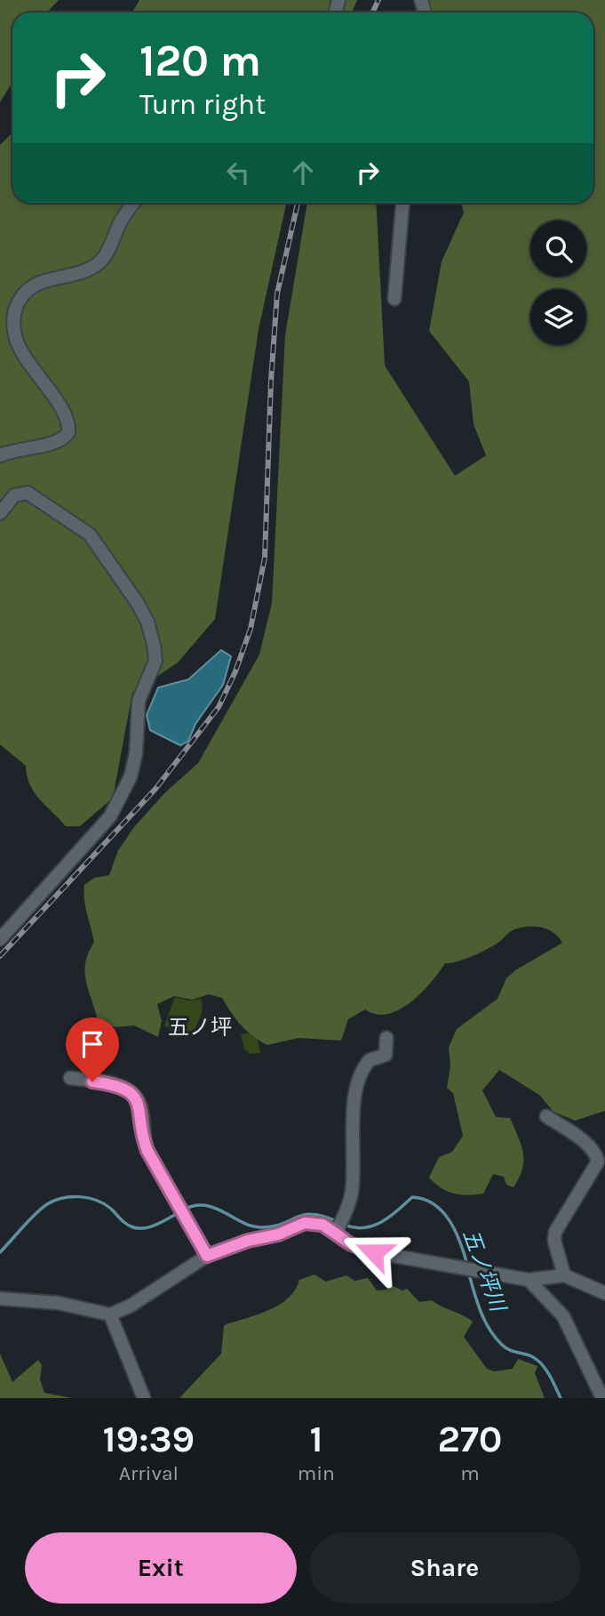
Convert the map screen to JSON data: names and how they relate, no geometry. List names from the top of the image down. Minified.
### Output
{"districts":["五ノ坪"],"water":["五ノ坪川"],"page":{"turn":["120 m","Turn right"],"eta":["19:39","Arrival","1","min","270","m"],"buttons":["Exit","Share"]}}
